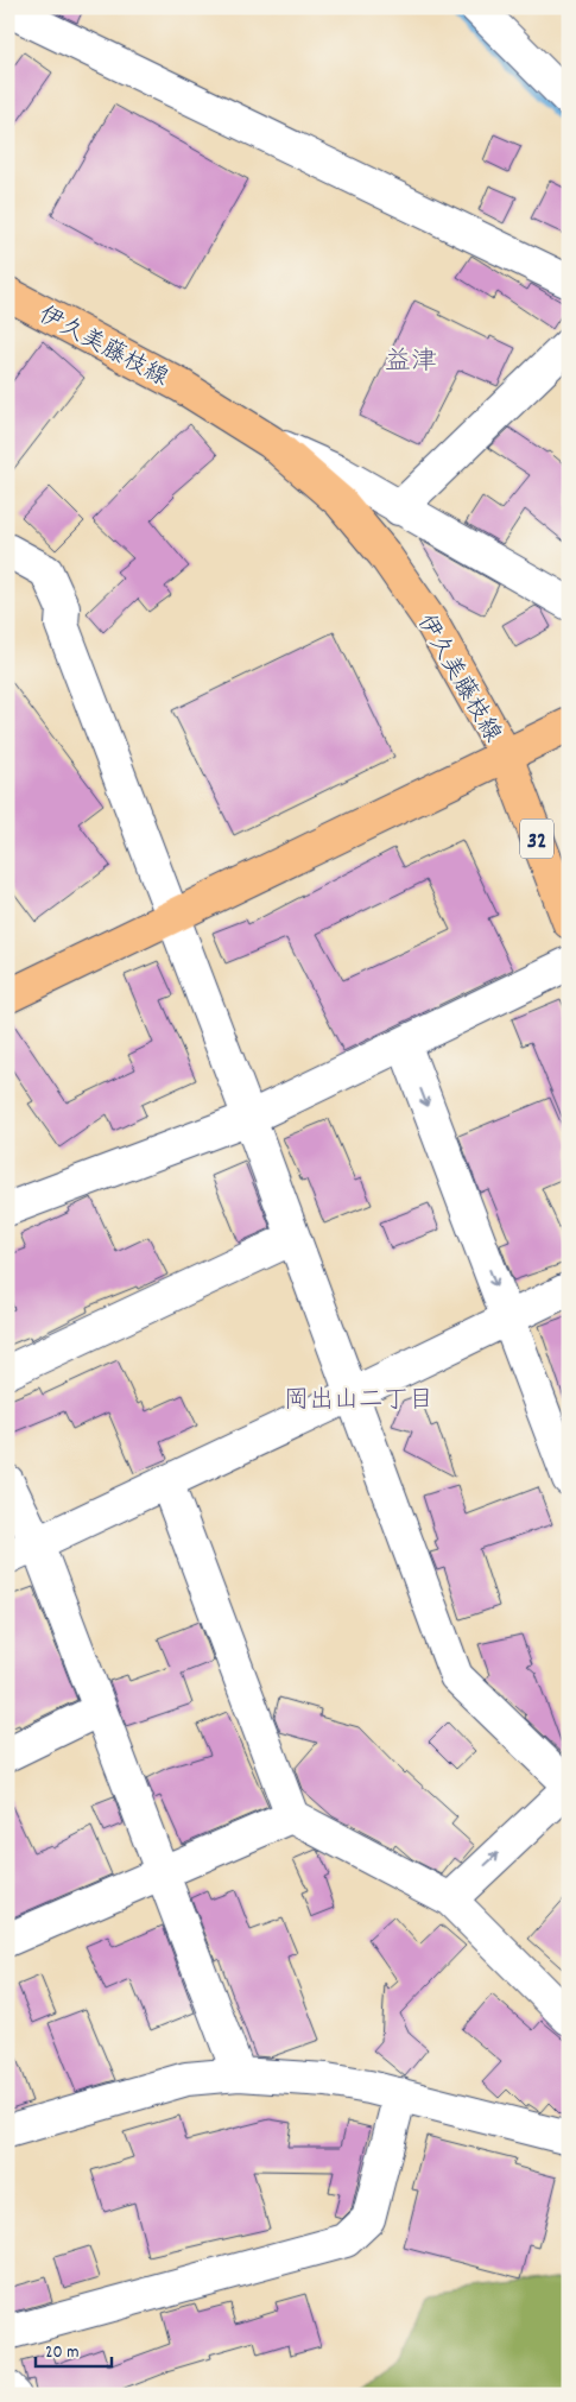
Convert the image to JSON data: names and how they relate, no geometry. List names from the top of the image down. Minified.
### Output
{"streets":{"main road":["伊久美藤枝線","32"]},"crossings":[["伊久美藤枝線","32"]],"districts":["益津","岡出山二丁目"],"scale_bar":"20 m"}
